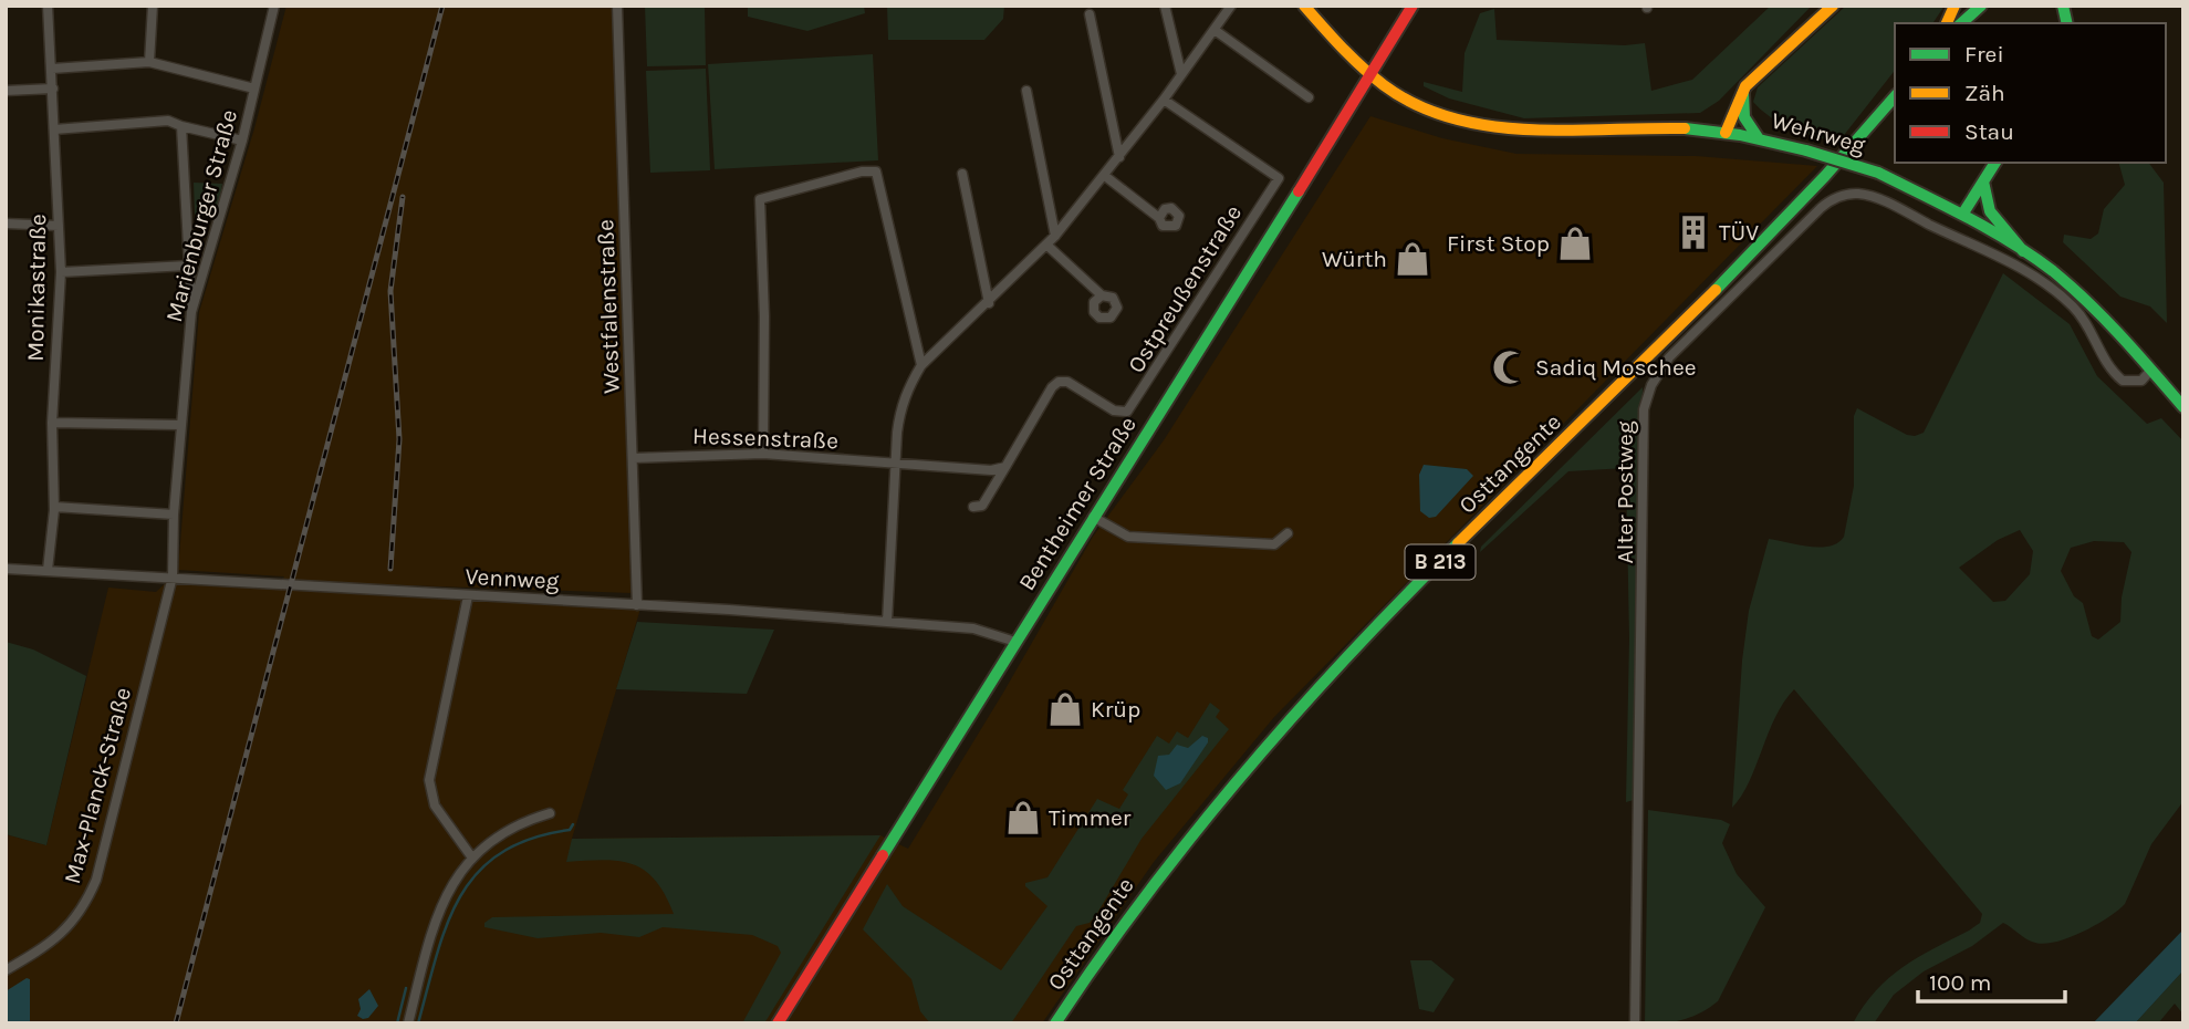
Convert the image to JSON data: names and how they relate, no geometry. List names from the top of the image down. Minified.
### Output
{"streets":{"street":["Wehrweg","Marienburger Straße","Monikastraße","Ostpreußenstraße","Westfalenstraße","Hessenstraße","Osttangente","Alter Postweg","Bentheimer Straße","B 213","Vennweg","Max-Planck-Straße"]},"crossings":[["Wehrweg","Alter Postweg"],["Wehrweg","Bentheimer Straße"],["Marienburger Straße","Vennweg"],["Marienburger Straße","Max-Planck-Straße"],["Monikastraße","Vennweg"],["Westfalenstraße","Hessenstraße"],["Westfalenstraße","Vennweg"],["Bentheimer Straße","Vennweg"],["Vennweg","Max-Planck-Straße"]],"places":{"building":["TÜV"],"shop":["First Stop","Würth","Krüp","Timmer"],"mosque":["Sadiq Moschee"]},"legend":["Frei","Zäh","Stau"],"scale_bar":"100 m"}
